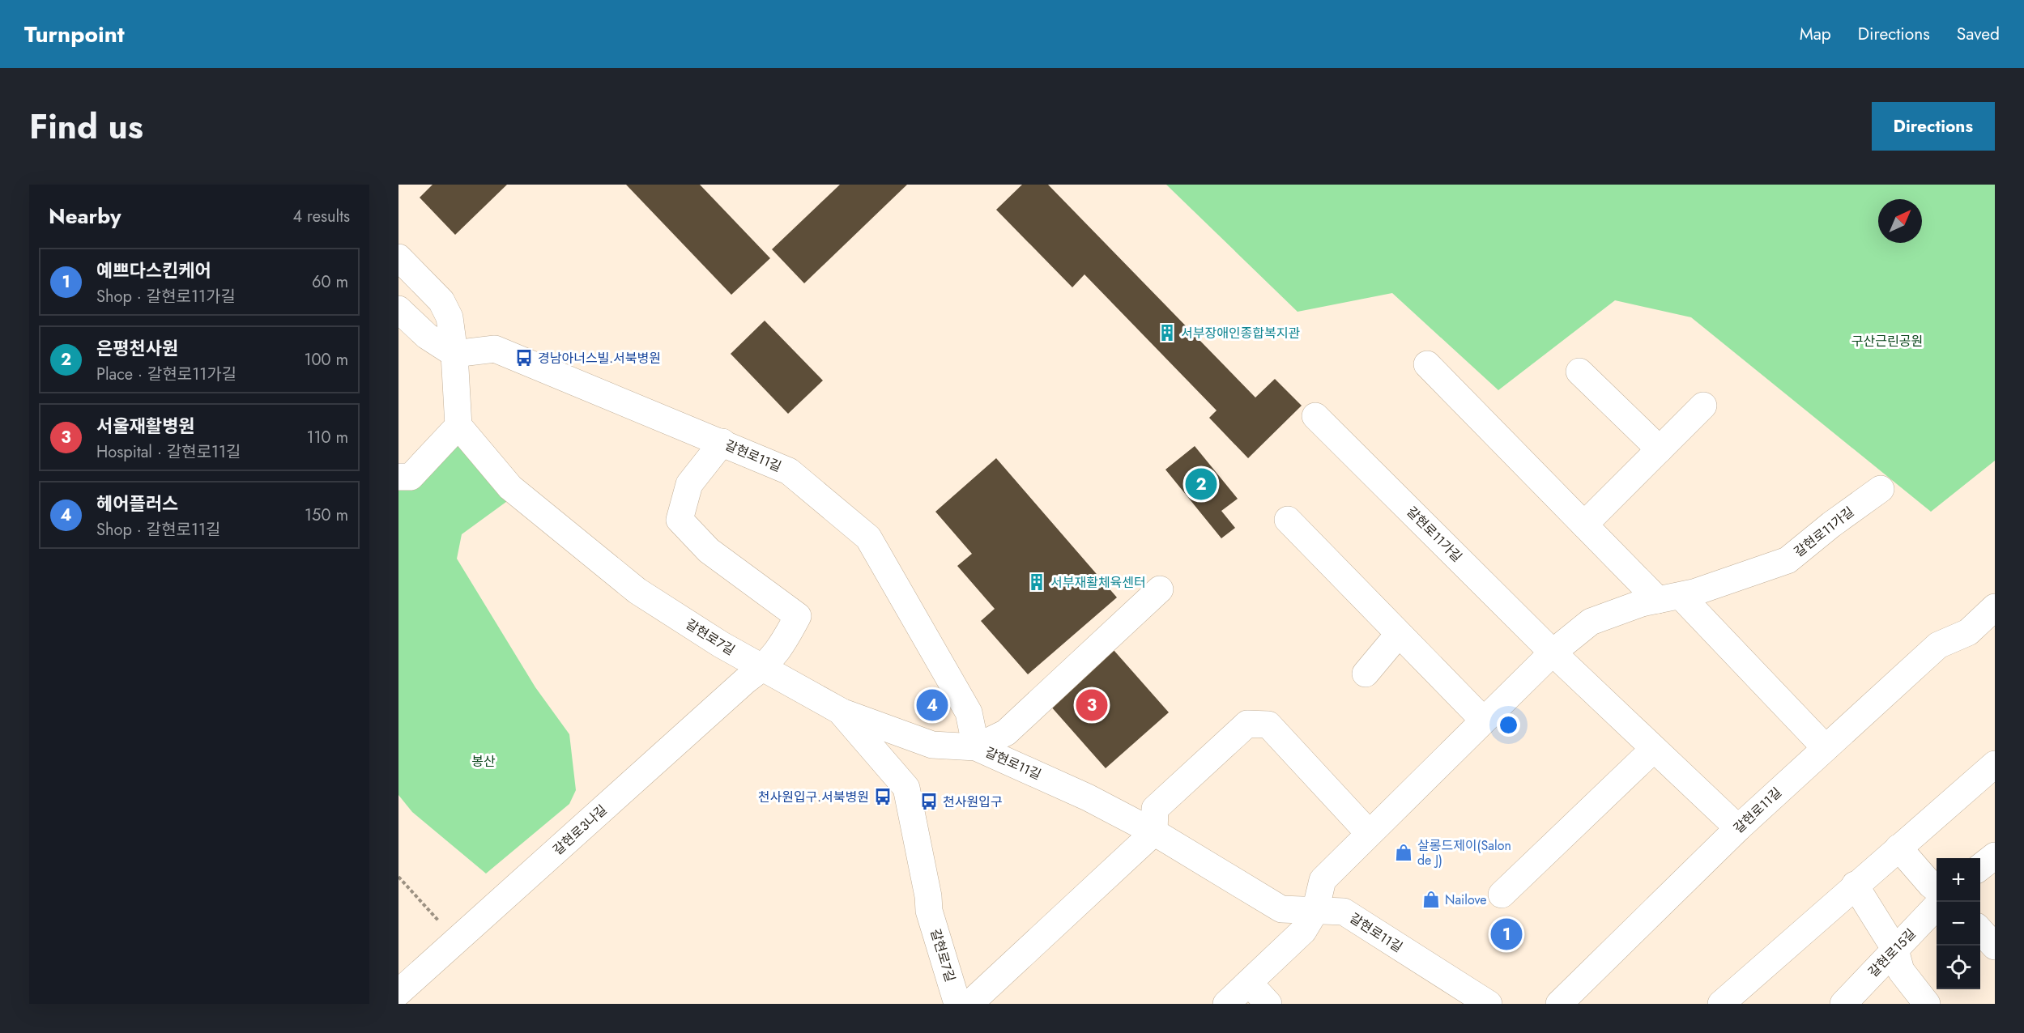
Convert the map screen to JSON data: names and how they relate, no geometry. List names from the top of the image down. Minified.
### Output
{"streets":{"street":["갈현로11길","갈현로11가길","갈현로7길","갈현로3나길","갈현로15길"]},"crossings":[["갈현로11길","갈현로11가길"],["갈현로11길","갈현로7길"],["갈현로11길","갈현로3나길"],["갈현로7길","갈현로3나길"]],"parks":["구산근린공원","봉산"],"places":{"building":["서부장애인종합복지관","서부재활체육센터"],"bus stop":["경남아너스빌.서북병원","천사원입구.서북병원","천사원입구"],"shop":["살롱드제이(Salon de J)","Nailove"]},"north":"top right","page":{"header":"Turnpoint","nav":["Map","Directions","Saved"],"title":"Find us","buttons":"Directions","heading":["Nearby","4 results"],"list":[{"mark":"1","name":"예쁘다스킨케어","note":"Shop · 갈현로11가길","value":"60 m"},{"mark":"2","name":"은평천사원","note":"Place · 갈현로11가길","value":"100 m"},{"mark":"3","name":"서울재활병원","note":"Hospital · 갈현로11길","value":"110 m"},{"mark":"4","name":"헤어플러스","note":"Shop · 갈현로11길","value":"150 m"}],"pins":["2","3","4","1"],"map_buttons":["+","−"]}}
